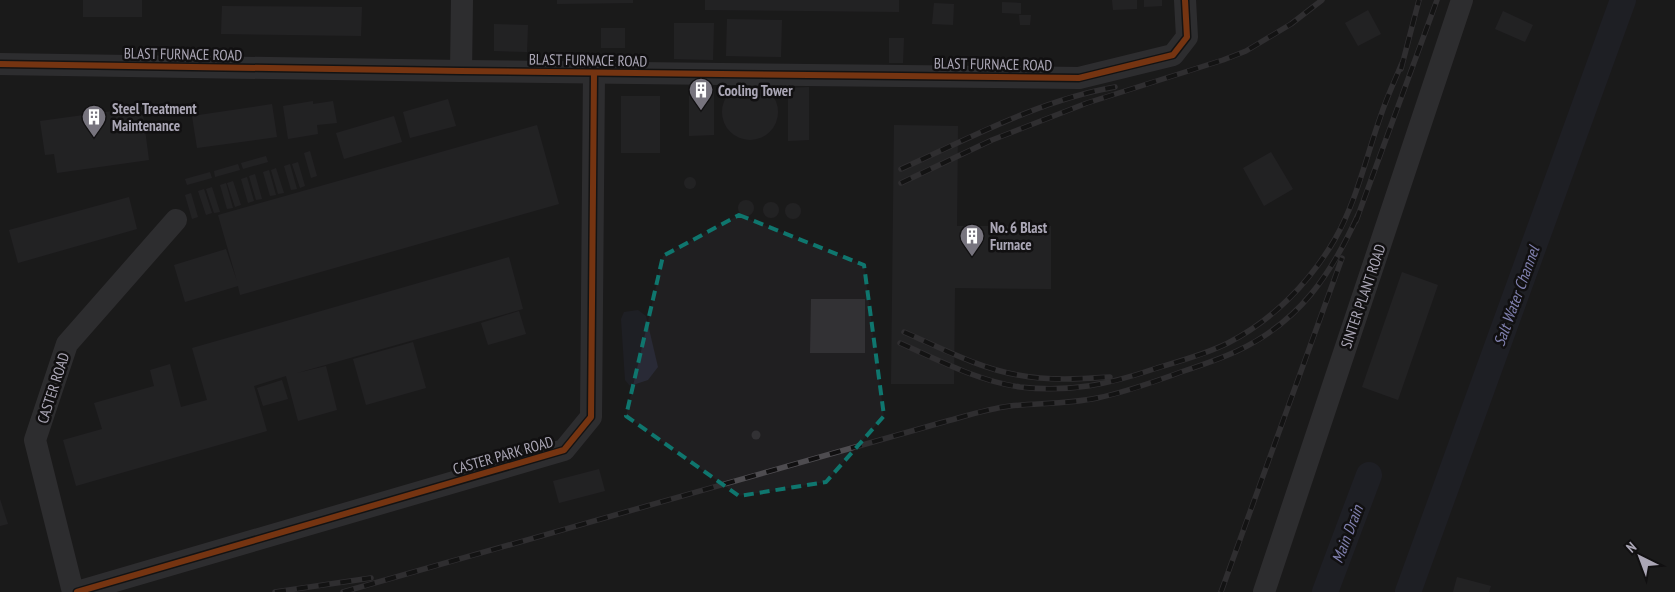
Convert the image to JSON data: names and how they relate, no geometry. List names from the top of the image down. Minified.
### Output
{"streets":{"street":["BLAST FURNACE ROAD","SINTER PLANT ROAD","CASTER ROAD","CASTER PARK ROAD"]},"crossings":[["BLAST FURNACE ROAD","CASTER PARK ROAD"]],"water":["Salt Water Channel","Main Drain"],"places":{"building":["Cooling Tower","Steel Treatment Maintenance","No. 6 Blast Furnace"]},"north":"top left"}
